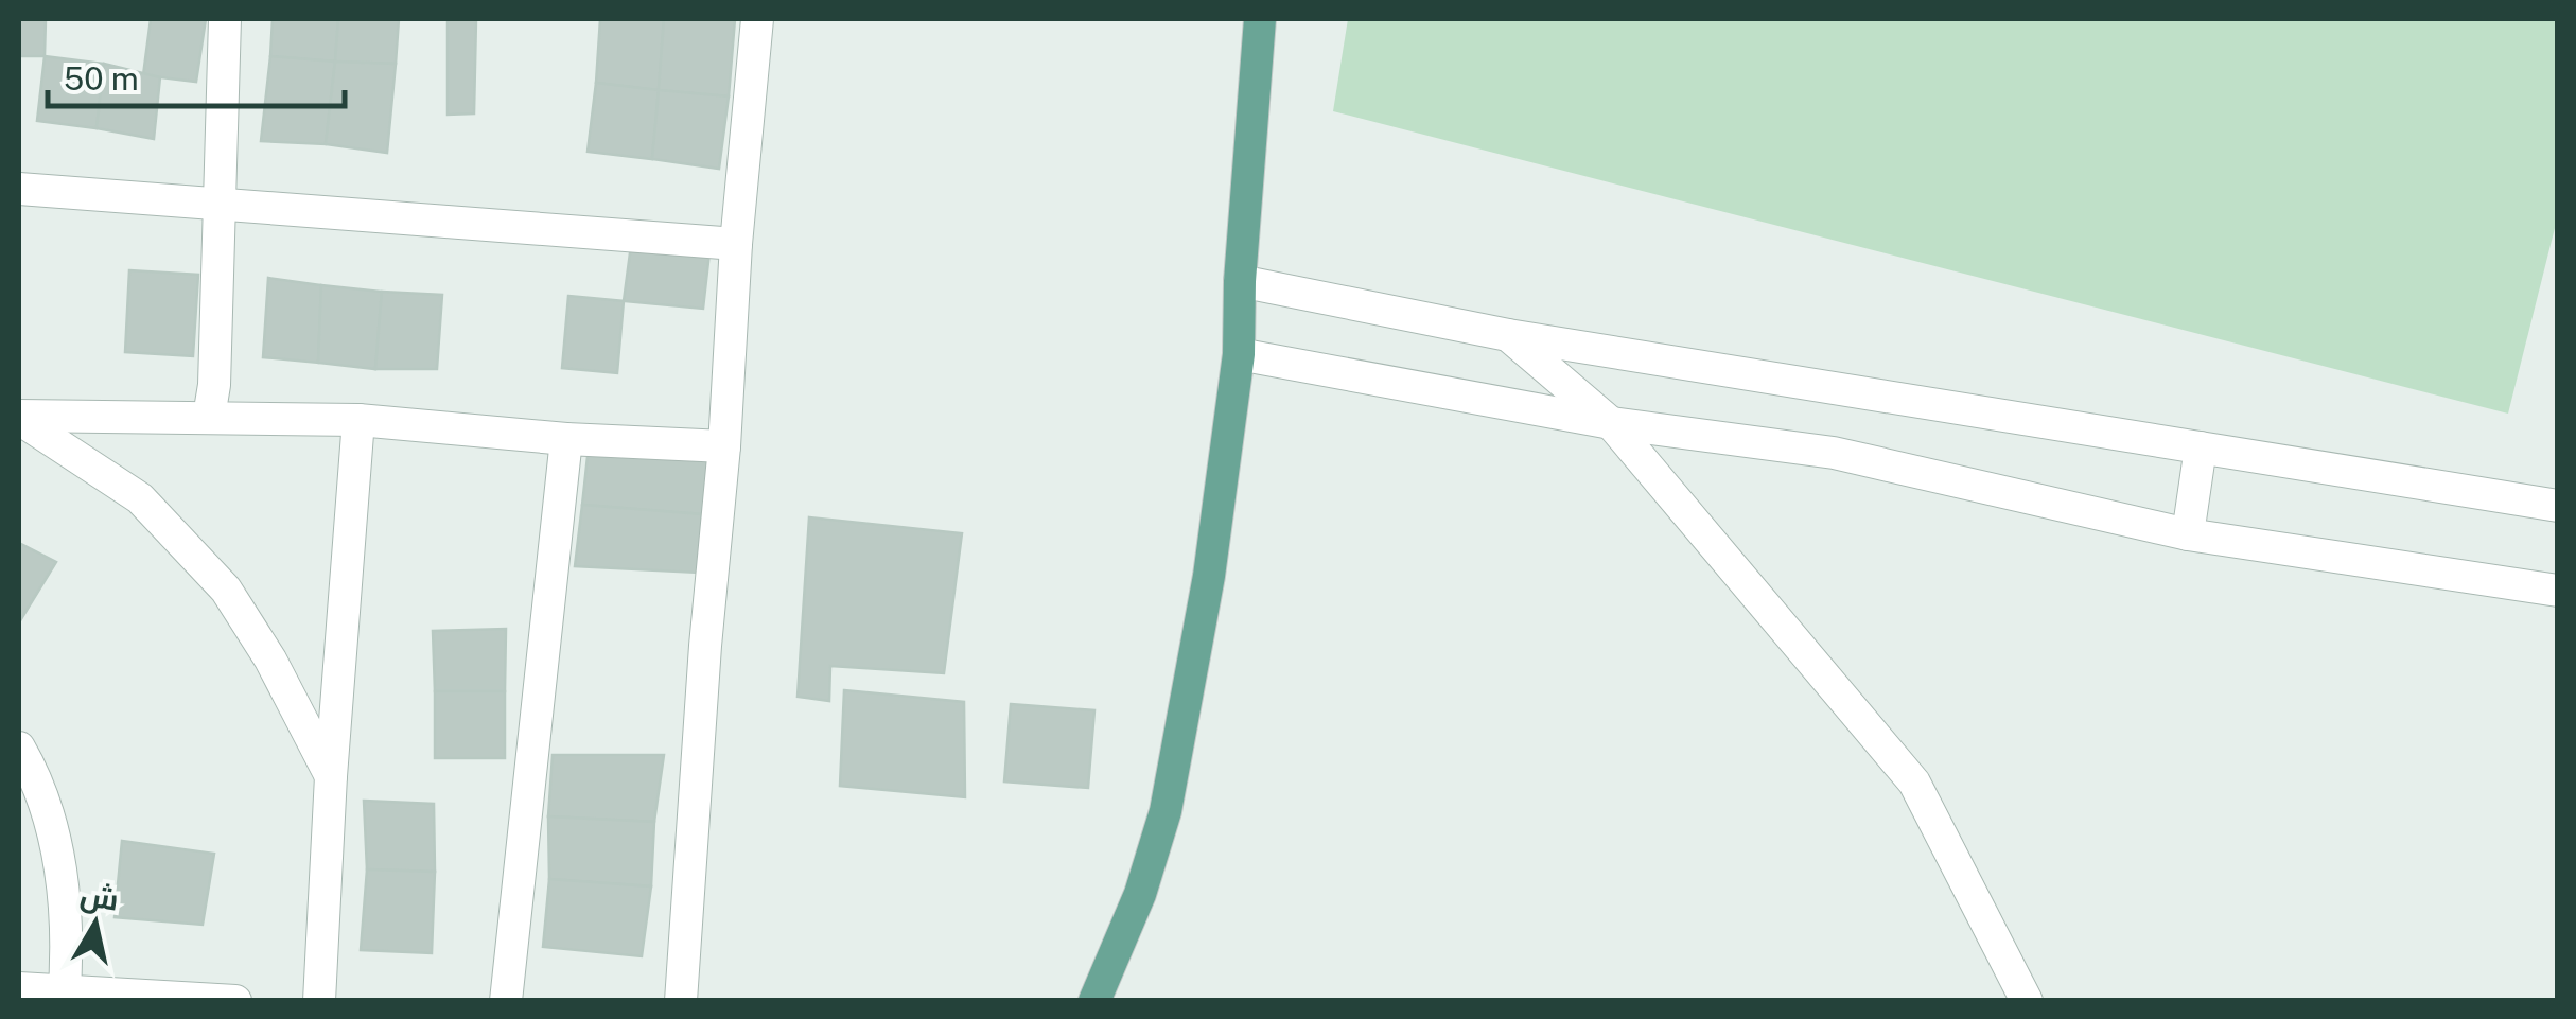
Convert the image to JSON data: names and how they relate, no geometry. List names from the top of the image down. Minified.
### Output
{"scale_bar":"50 m","north":"top"}
